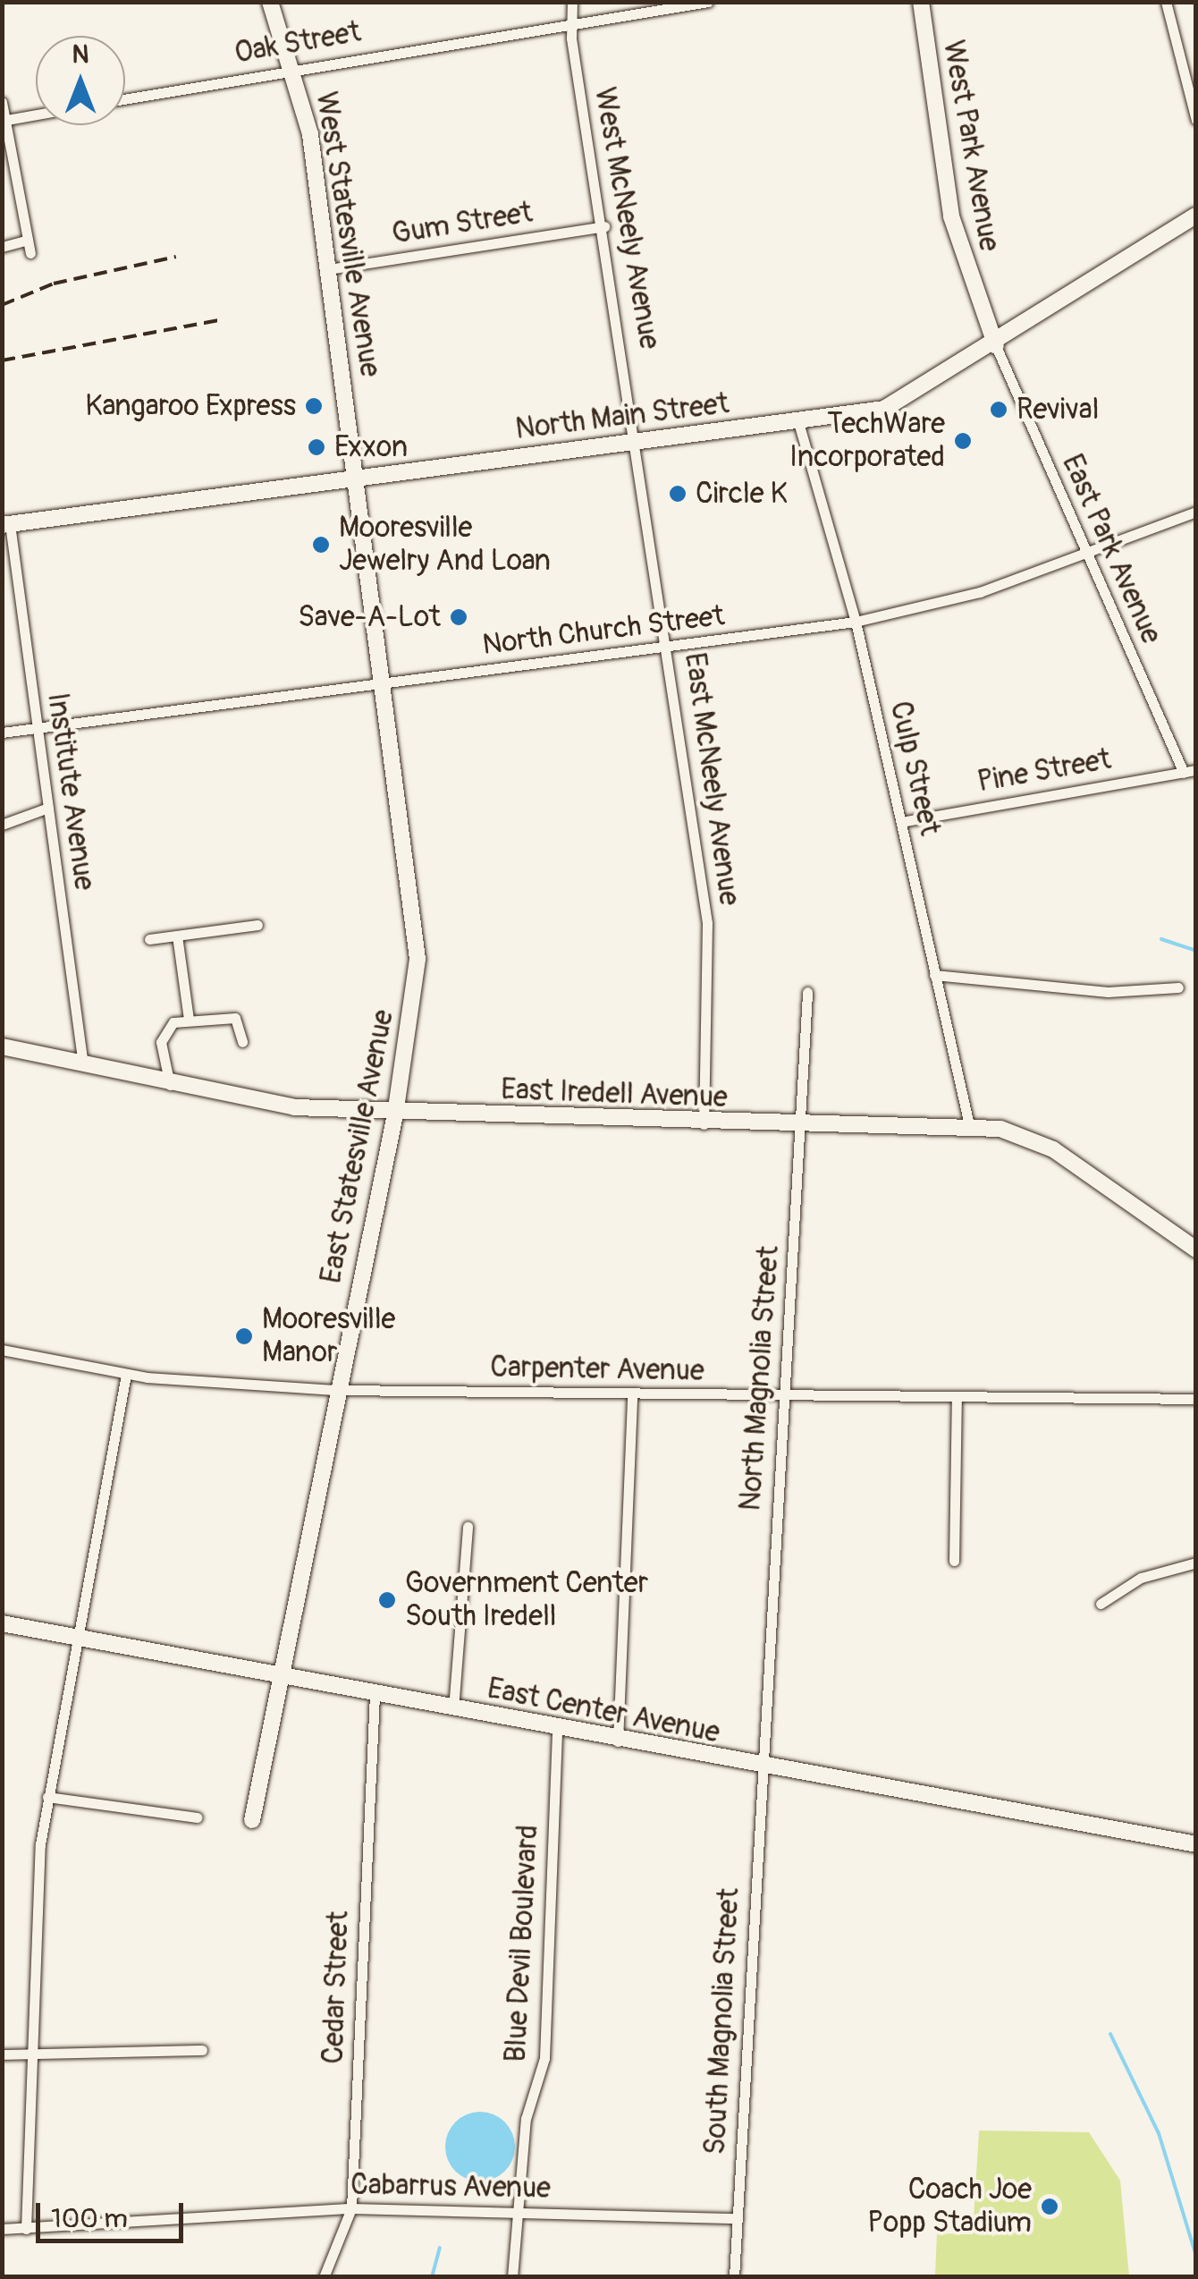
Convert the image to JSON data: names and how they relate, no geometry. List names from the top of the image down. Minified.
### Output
{"streets":{"street":["Oak Street","West Park Avenue","West McNeely Avenue","Gum Street","West Statesville Avenue","North Main Street","East Park Avenue","North Church Street","Culp Street","Pine Street","East McNeely Avenue","Institute Avenue","East Iredell Avenue","East Statesville Avenue","Carpenter Avenue","North Magnolia Street","East Center Avenue","Blue Devil Boulevard","Cedar Street","South Magnolia Street","Cabarrus Avenue"]},"crossings":[["Oak Street","West McNeely Avenue"],["Oak Street","West Statesville Avenue"],["West Park Avenue","North Main Street"],["West Park Avenue","East Park Avenue"],["West McNeely Avenue","Gum Street"],["West McNeely Avenue","North Main Street"],["West McNeely Avenue","East McNeely Avenue"],["Gum Street","West Statesville Avenue"],["West Statesville Avenue","North Main Street"],["West Statesville Avenue","East Statesville Avenue"],["North Main Street","East Park Avenue"],["North Main Street","Culp Street"],["North Main Street","East McNeely Avenue"],["North Main Street","Institute Avenue"],["North Main Street","East Statesville Avenue"],["East Park Avenue","North Church Street"],["East Park Avenue","Pine Street"],["North Church Street","Culp Street"],["North Church Street","East McNeely Avenue"],["North Church Street","Institute Avenue"],["North Church Street","East Statesville Avenue"],["Culp Street","Pine Street"],["Culp Street","East Iredell Avenue"],["East McNeely Avenue","East Iredell Avenue"],["Institute Avenue","East Iredell Avenue"],["East Iredell Avenue","East Statesville Avenue"],["East Iredell Avenue","North Magnolia Street"],["East Statesville Avenue","Carpenter Avenue"],["East Statesville Avenue","East Center Avenue"],["Carpenter Avenue","North Magnolia Street"],["North Magnolia Street","East Center Avenue"],["North Magnolia Street","South Magnolia Street"],["East Center Avenue","Blue Devil Boulevard"],["East Center Avenue","Cedar Street"],["East Center Avenue","South Magnolia Street"],["Blue Devil Boulevard","Cabarrus Avenue"],["Cedar Street","Cabarrus Avenue"],["South Magnolia Street","Cabarrus Avenue"]],"places":["Kangaroo Express","Revival","TechWare Incorporated","Exxon","Circle K","Mooresville Jewelry And Loan","Save-A-Lot","Mooresville Manor","Government Center South Iredell","Coach Joe Popp Stadium"],"scale_bar":"100 m","north":"top"}
